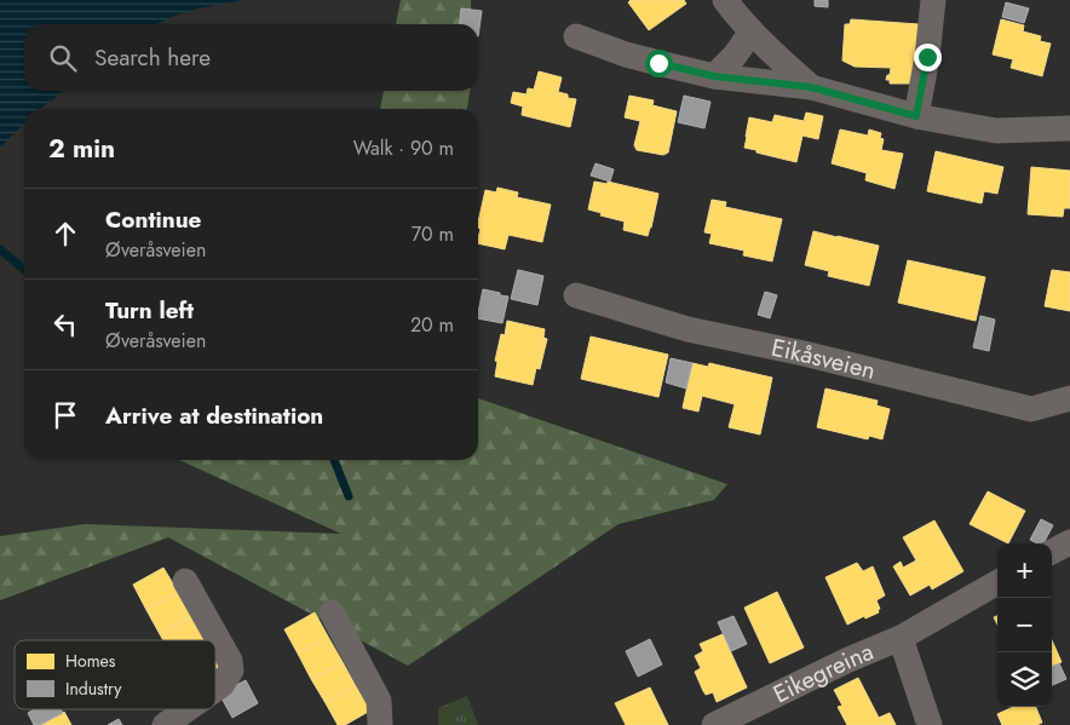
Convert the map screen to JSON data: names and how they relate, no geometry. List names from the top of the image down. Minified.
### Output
{"streets":{"street":["Eikåsveien","Eikegreina"]},"legend":["Homes","Industry"],"page":{"search":"Search here","heading":["2 min","Walk · 90 m"],"list":[["Continue","Øveråsveien","70 m"],["Turn left","Øveråsveien","20 m"],"Arrive at destination"],"map_buttons":["+","−"]}}
